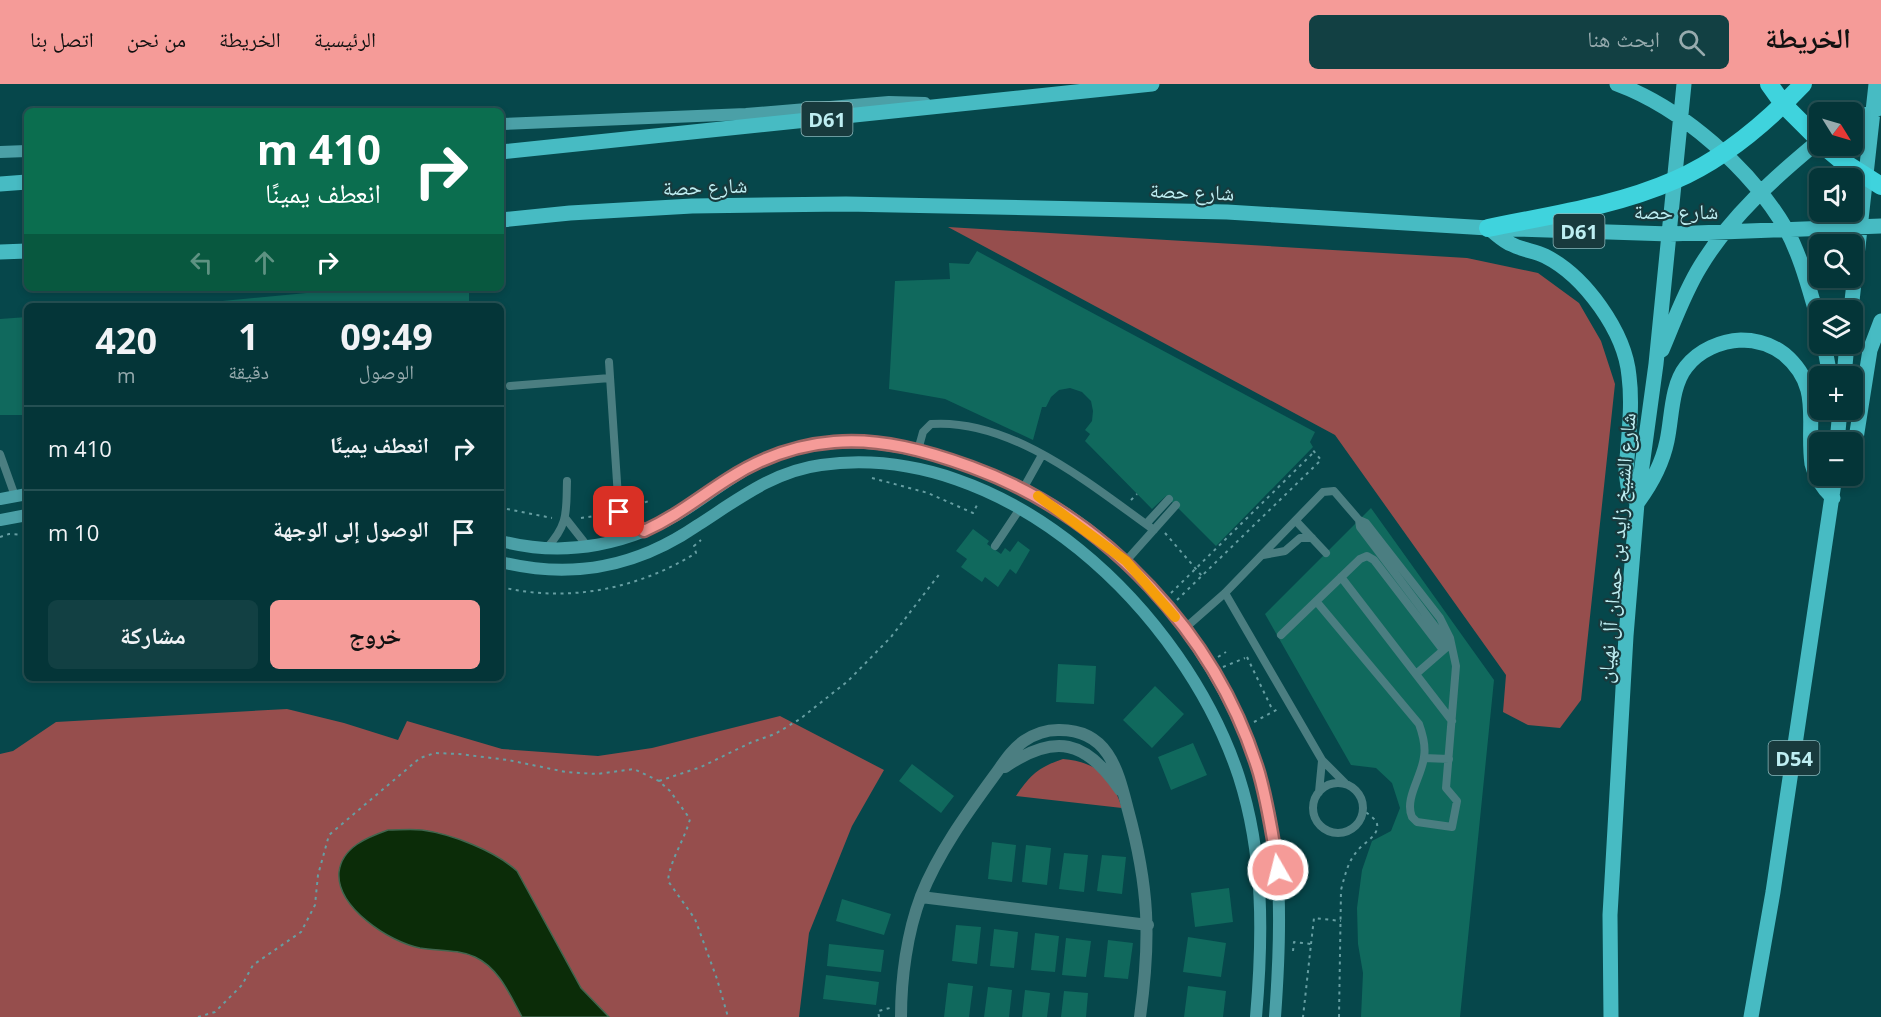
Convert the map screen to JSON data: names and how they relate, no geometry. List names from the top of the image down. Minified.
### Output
{"streets":{"main road":["D61","شارع حصة","شارع الشيخ زايد بن حمدان آل نهيان","D54"]},"crossings":[["شارع حصة","شارع الشيخ زايد بن حمدان آل نهيان"]],"north":"bottom right","page":{"header":"الخريطة","search":"ابحث هنا","nav":["الرئيسية","الخريطة","من نحن","اتصل بنا"],"map_buttons":["+","−"],"turn":["410 m","انعطف يمينًا"],"eta":["09:49","الوصول","1","دقيقة","420","m"],"list":[{"name":"انعطف يمينًا","value":"410 m"},{"name":"الوصول إلى الوجهة","value":"10 m"}],"buttons":["خروج","مشاركة"]}}
